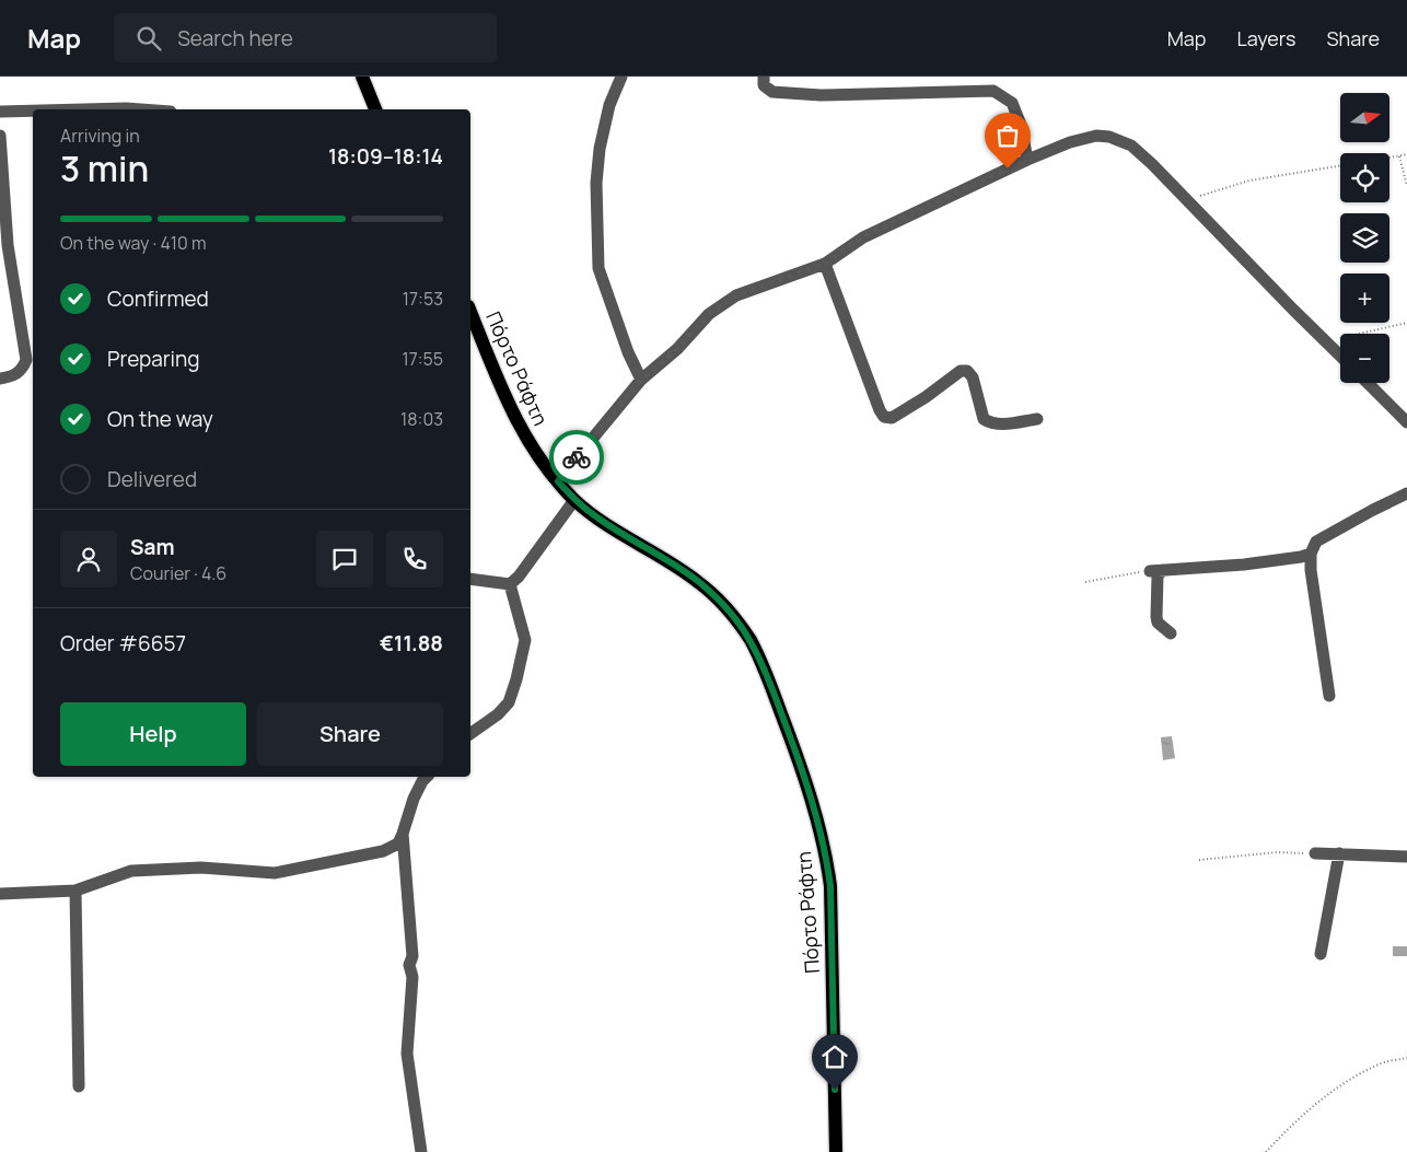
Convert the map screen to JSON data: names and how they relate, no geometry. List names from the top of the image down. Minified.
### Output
{"streets":{"main road":["Πόρτο Ράφτη"]},"north":"right","page":{"header":"Map","search":"Search here","nav":["Map","Layers","Share"],"map_buttons":["+","−"],"heading":["3 min","Arriving in","18:09–18:14"],"panel":["Sam","Courier · 4.6","Order #6657","€11.88"],"bar":"On the way · 410 m","list":[["Confirmed","17:53"],["Preparing","17:55"],["On the way","18:03"],"Delivered"],"buttons":["Help","Share"]}}
